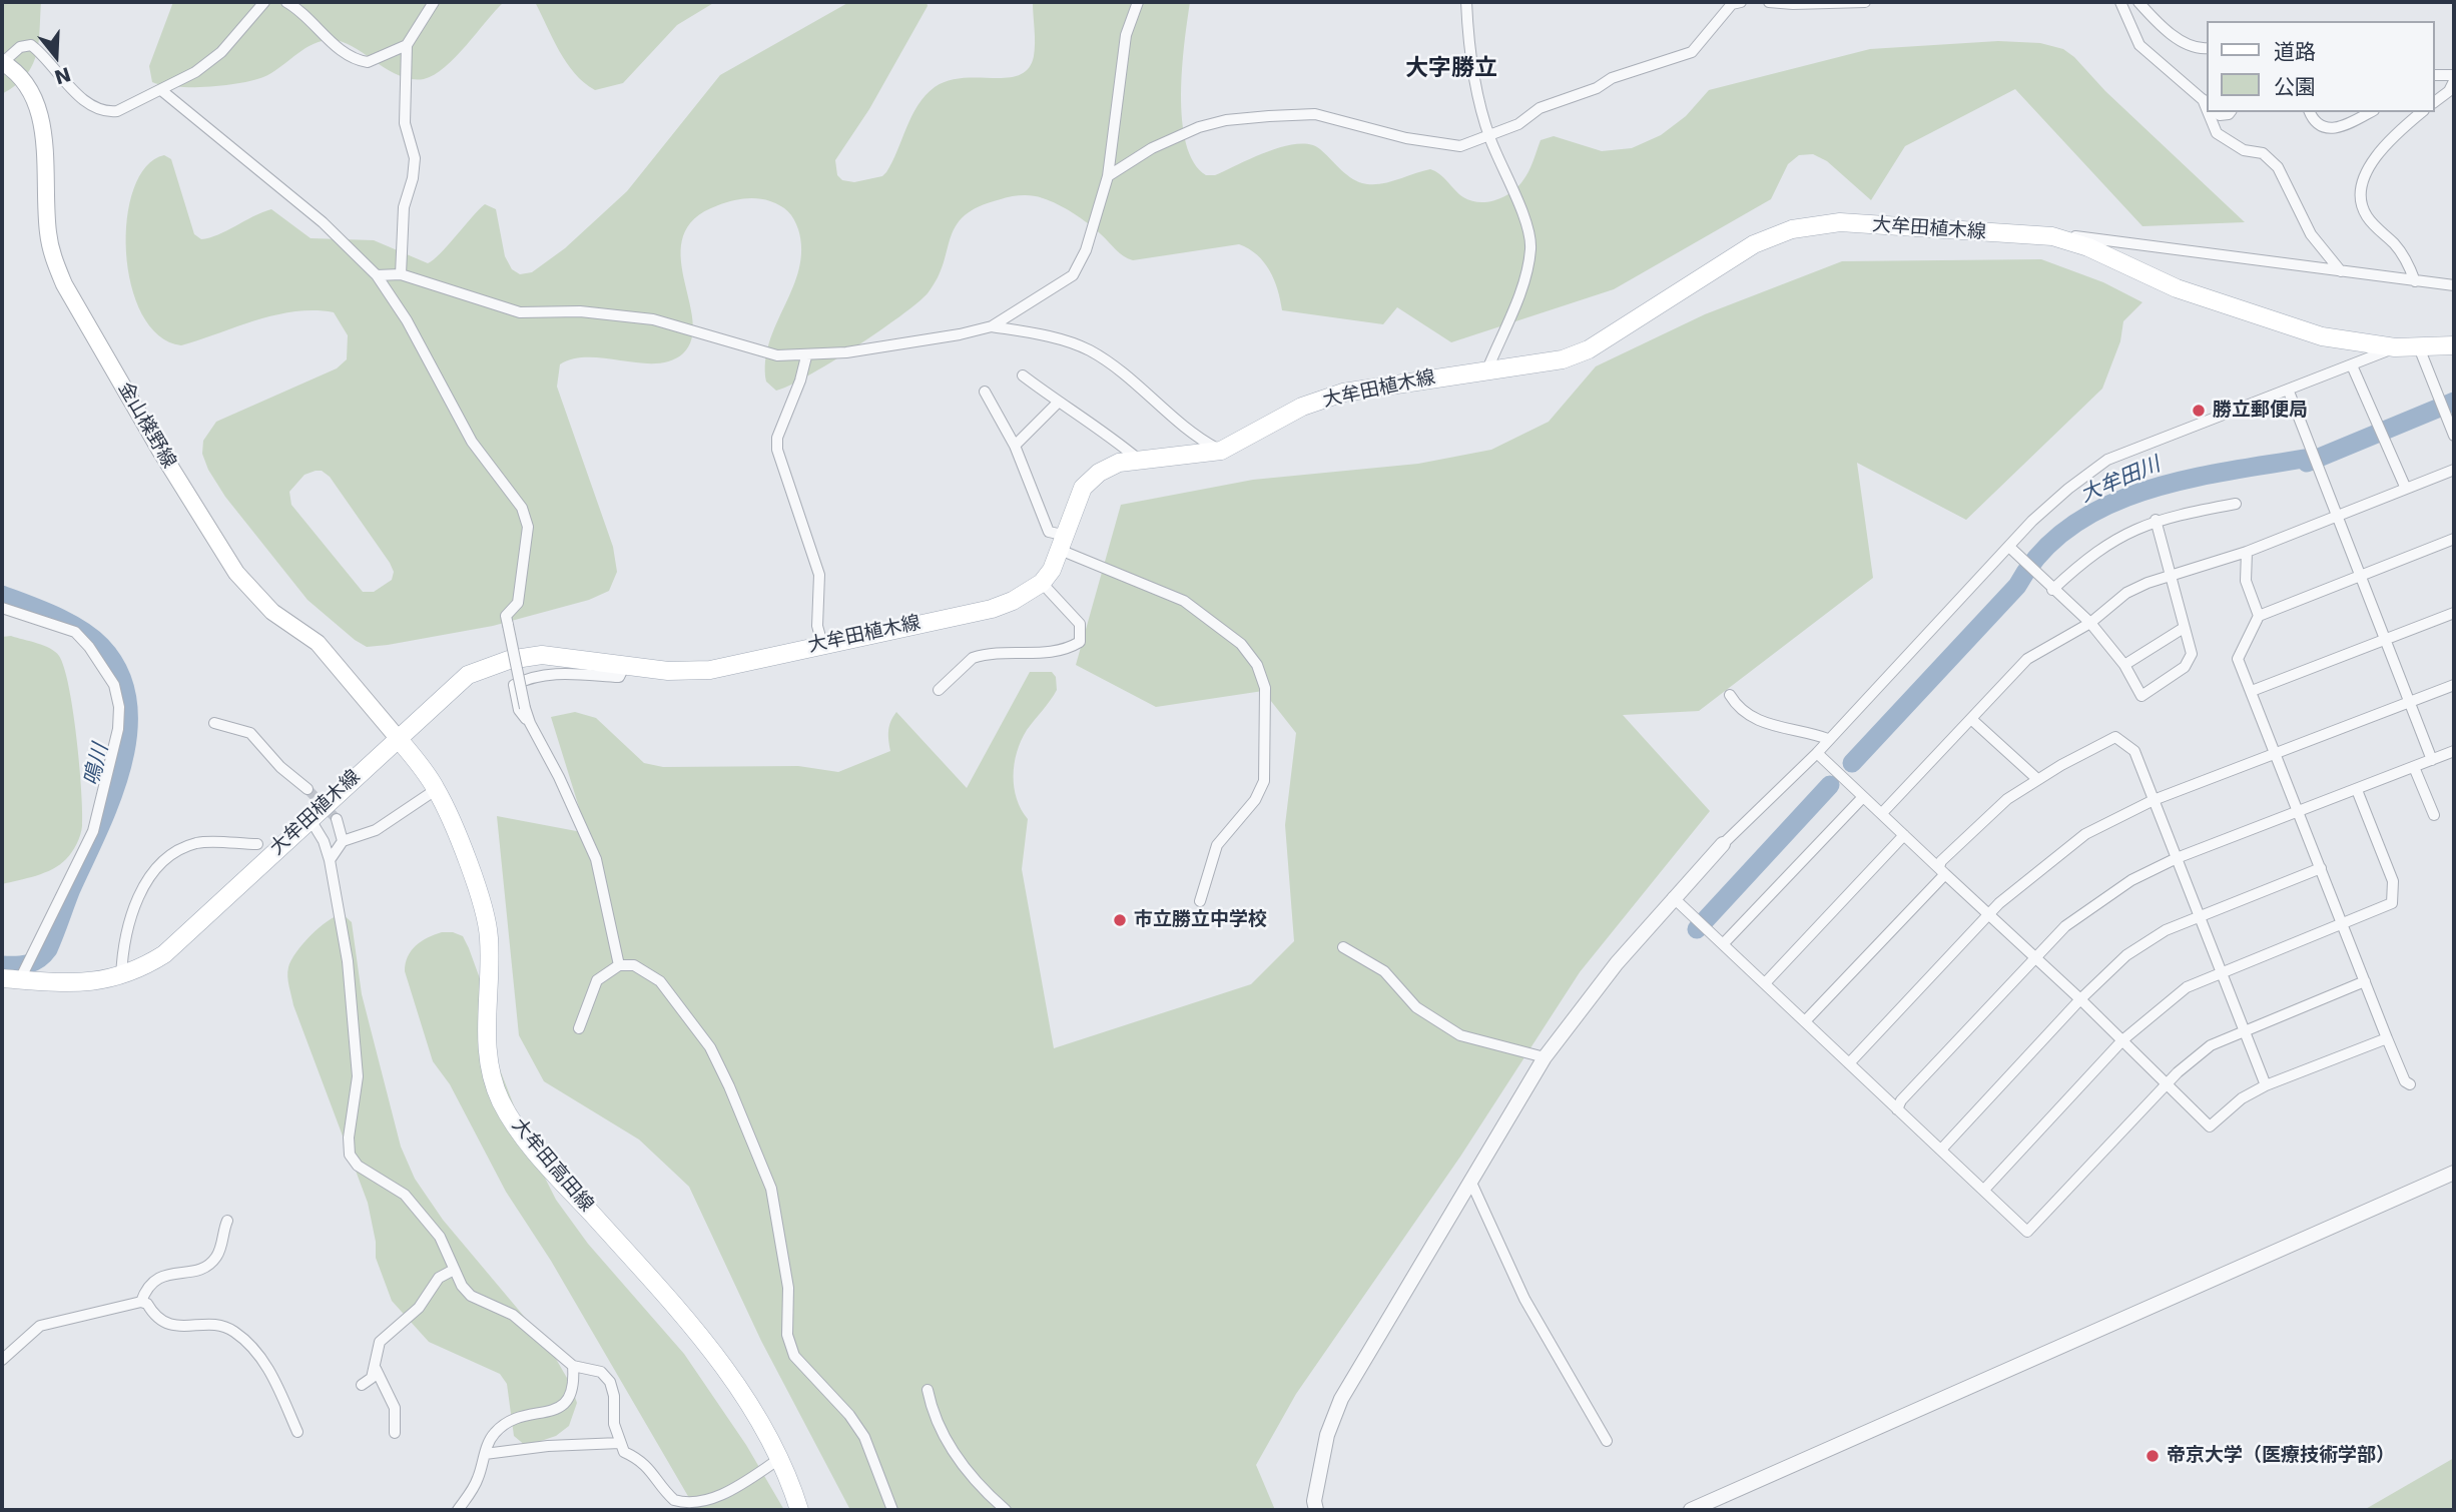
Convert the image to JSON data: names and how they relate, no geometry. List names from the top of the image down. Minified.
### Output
{"streets":{"main road":["大牟田植木線","金山檪野線","大牟田高田線"]},"crossings":[["大牟田植木線","金山檪野線"],["大牟田植木線","大牟田高田線"],["金山檪野線","大牟田高田線"]],"districts":["大字勝立"],"water":["大牟田川","鳴川"],"places":["勝立郵便局","市立勝立中学校","帝京大学（医療技術学部）"],"legend":["道路","公園"],"north":"bottom"}
